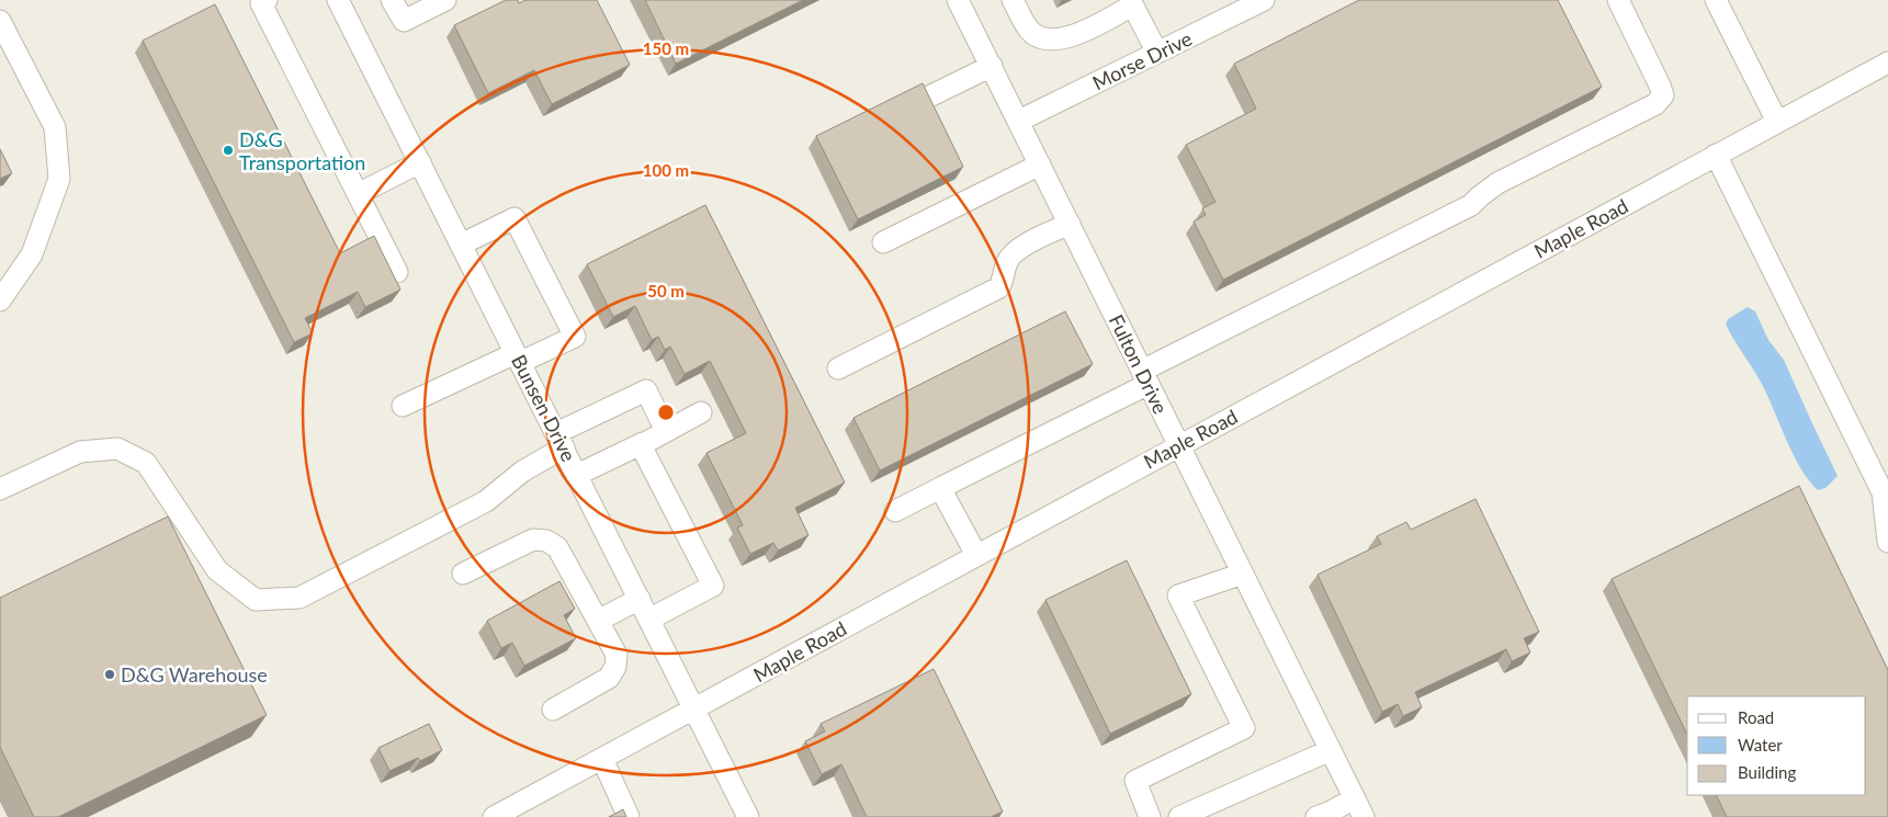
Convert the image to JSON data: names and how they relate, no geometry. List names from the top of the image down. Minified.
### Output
{"streets":{"street":["Morse Drive","Maple Road","Fulton Drive","Bunsen Drive"]},"crossings":[["Morse Drive","Fulton Drive"],["Maple Road","Fulton Drive"],["Maple Road","Bunsen Drive"]],"places":["D&G Transportation","D&G Warehouse"],"legend":["Road","Water","Building"],"rings":["150 m","100 m","50 m"]}
